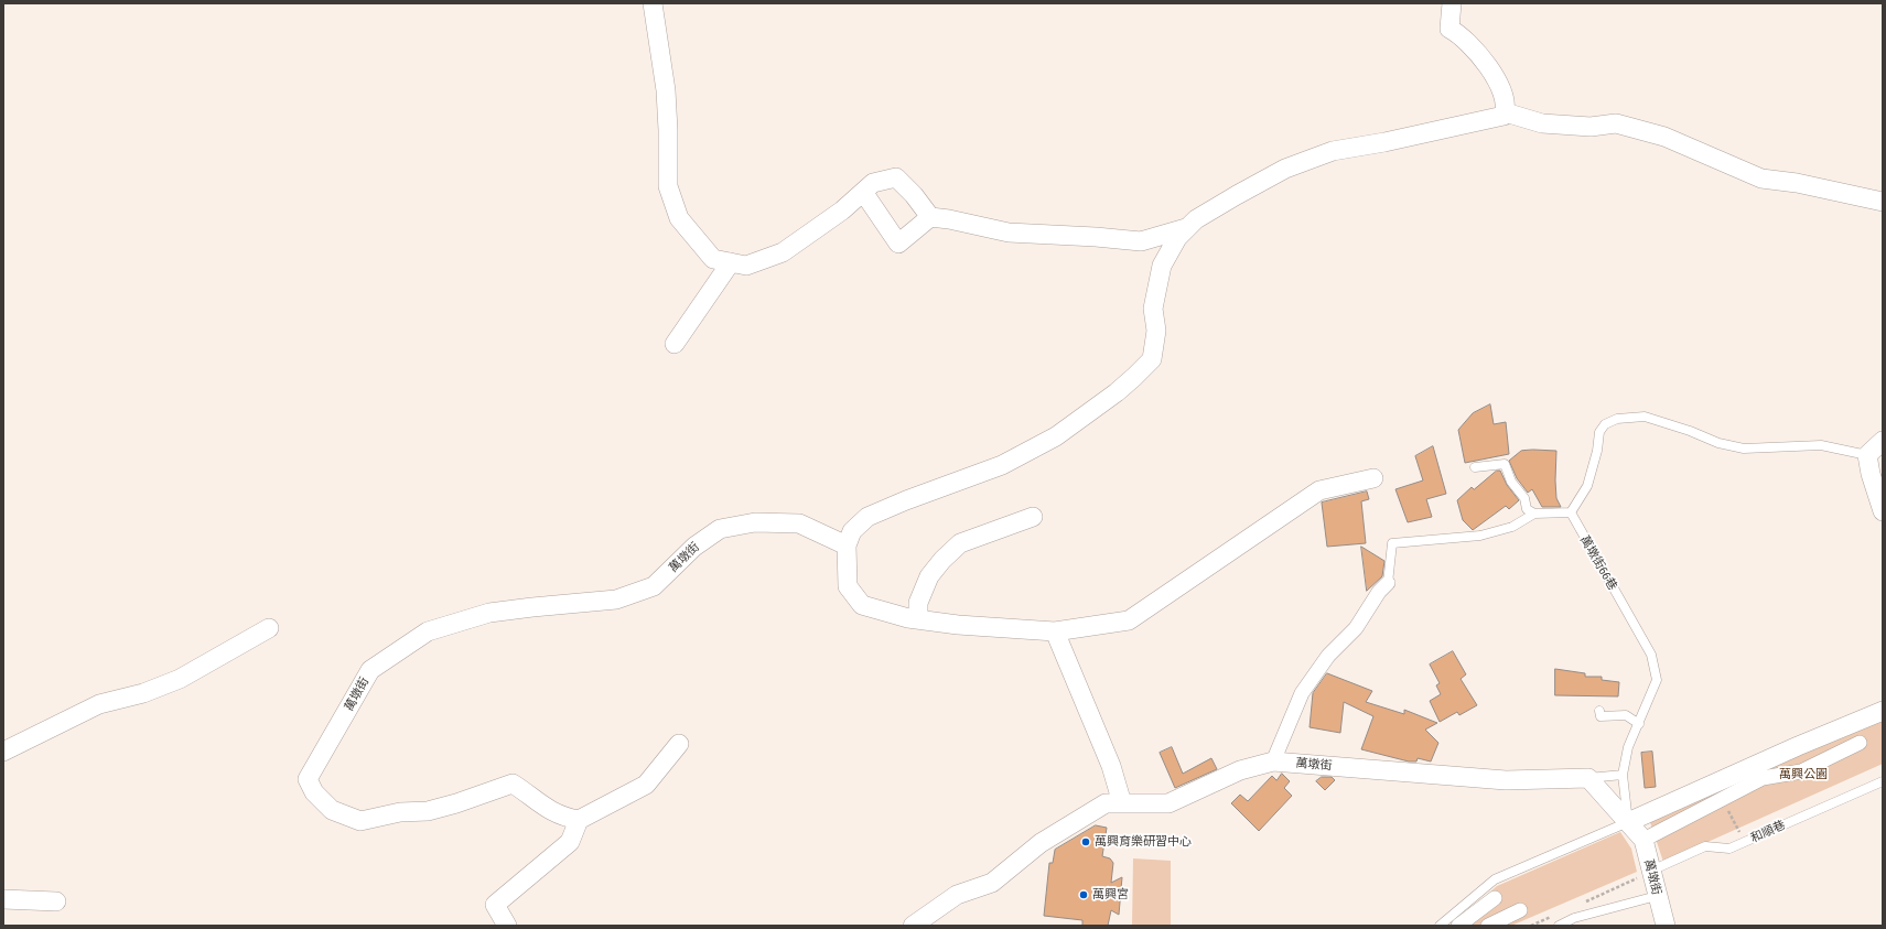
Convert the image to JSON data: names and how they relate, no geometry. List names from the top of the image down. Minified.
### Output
{"streets":{"street":["萬墩街"],"lane":["萬墩街66巷","和順巷"]},"crossings":[["萬墩街","萬墩街66巷"],["萬墩街","和順巷"]],"parks":["萬興公園"],"places":["萬興育樂研習中心","萬興宮"]}
